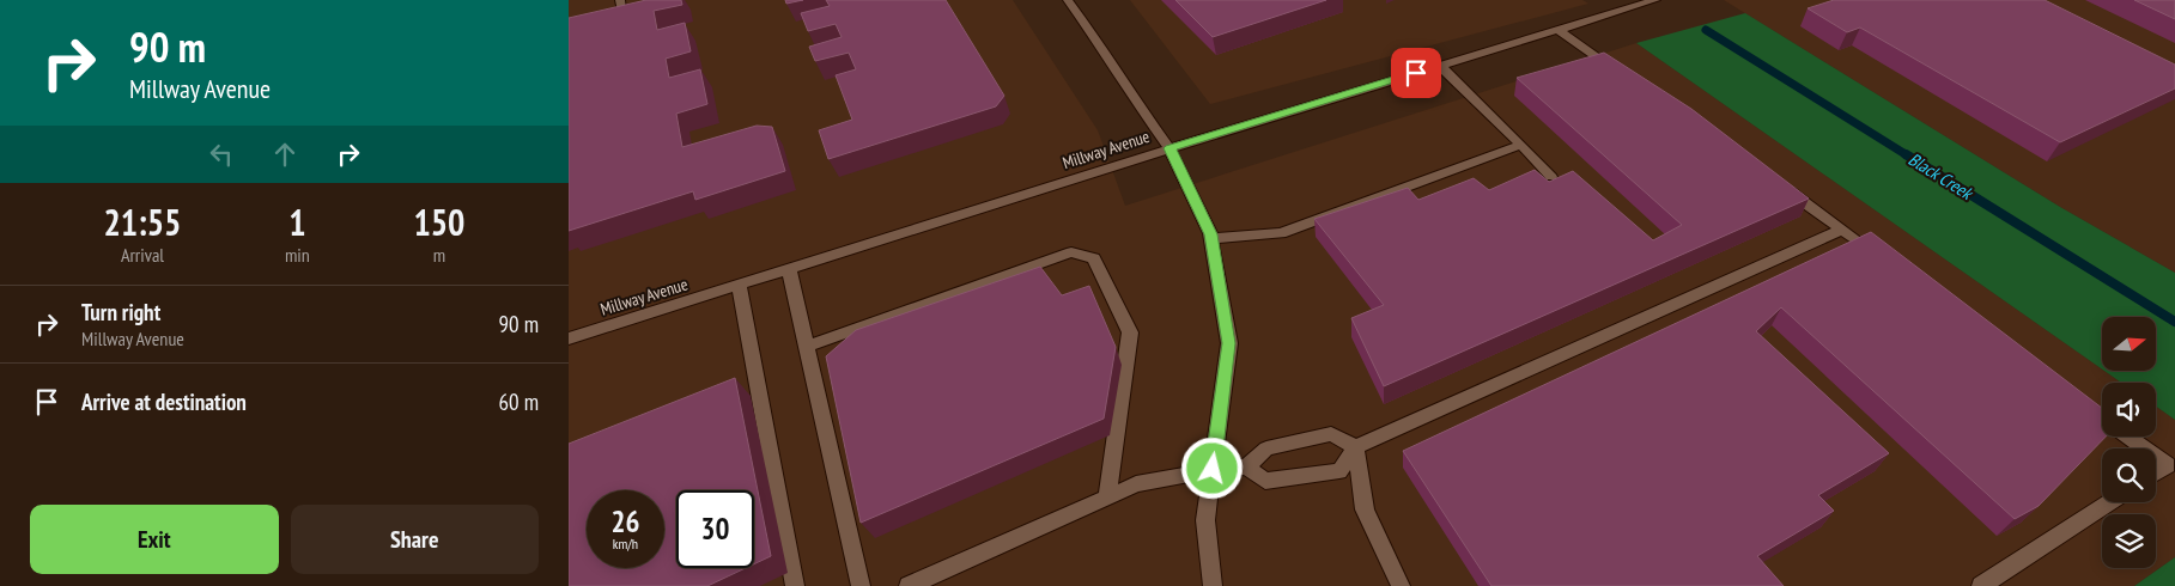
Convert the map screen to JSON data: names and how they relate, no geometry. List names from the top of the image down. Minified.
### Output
{"streets":{"street":["Millway Avenue"]},"water":["Black Creek"],"north":"right","page":{"turn":["90 m","Millway Avenue"],"eta":["21:55","Arrival","1","min","150","m"],"list":[{"name":"Turn right","note":"Millway Avenue","value":"90 m"},{"name":"Arrive at destination","value":"60 m"}],"speed":"26 km/h","limit":"30","buttons":["Exit","Share"]}}
